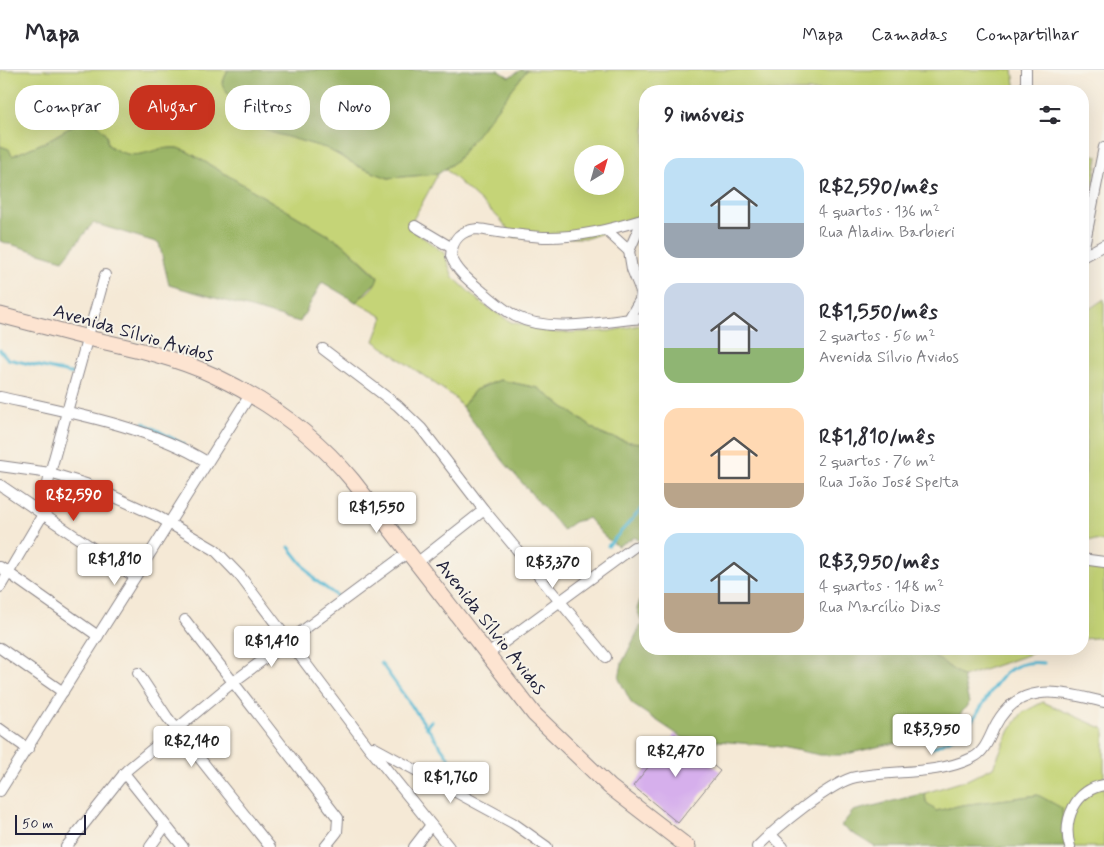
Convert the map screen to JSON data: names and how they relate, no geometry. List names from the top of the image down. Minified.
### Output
{"streets":{"main road":["Avenida Sílvio Avidos"]},"scale_bar":"50 m","north":"top right","page":{"header":"Mapa","nav":["Mapa","Camadas","Compartilhar"],"chip":["Comprar","Alugar","Filtros","Novo"],"heading":"9 imóveis","list":[{"name":"R$2,590/mês","note":"4 quartos · 136 m² · Rua Aladin Barbieri"},{"name":"R$1,550/mês","note":"2 quartos · 56 m² · Avenida Sílvio Avidos"},{"name":"R$1,810/mês","note":"2 quartos · 76 m² · Rua João José Spelta"},{"name":"R$3,950/mês","note":"4 quartos · 148 m² · Rua Marcílio Dias"}],"price":["R$2,590","R$1,550","R$1,810","R$3,370","R$1,410","R$3,950","R$2,140","R$2,470","R$1,760"],"scale":"50 m"}}
